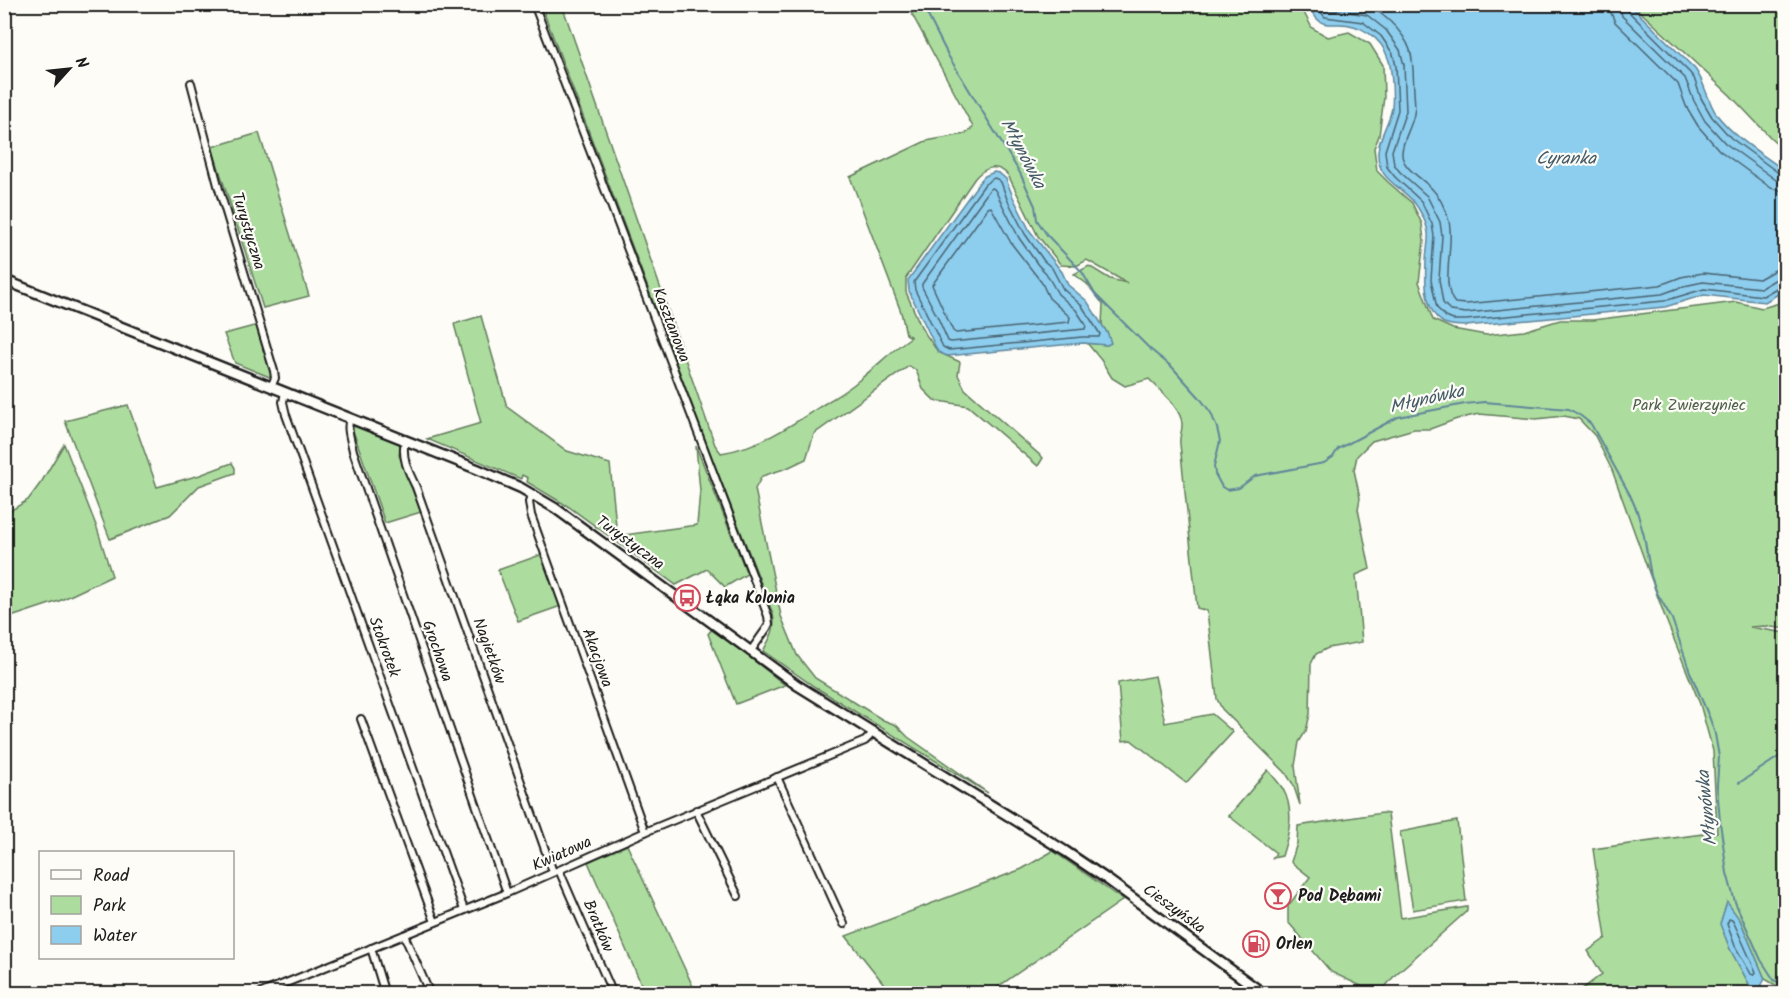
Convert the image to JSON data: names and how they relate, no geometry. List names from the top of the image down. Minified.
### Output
{"streets":{"main road":["Turystyczna","Cieszyńska"],"street":["Kasztanowa","Stokrotek","Grochowa","Nagietków","Akacjowa","Kwiatowa","Bratków"]},"crossings":[["Turystyczna","Kasztanowa"],["Turystyczna","Stokrotek"],["Turystyczna","Grochowa"],["Turystyczna","Nagietków"],["Turystyczna","Akacjowa"],["Turystyczna","Kwiatowa"],["Turystyczna","Cieszyńska"],["Stokrotek","Kwiatowa"],["Grochowa","Kwiatowa"],["Nagietków","Kwiatowa"],["Nagietków","Bratków"],["Akacjowa","Kwiatowa"],["Kwiatowa","Bratków"]],"water":["Młynówka","Cyranka"],"parks":["Park Zwierzyniec"],"places":{"bus stop":["Łąka Kolonia"],"bar":["Pod Dębami"],"fuel station":["Orlen"]},"legend":["Road","Park","Water"],"north":"top right"}
